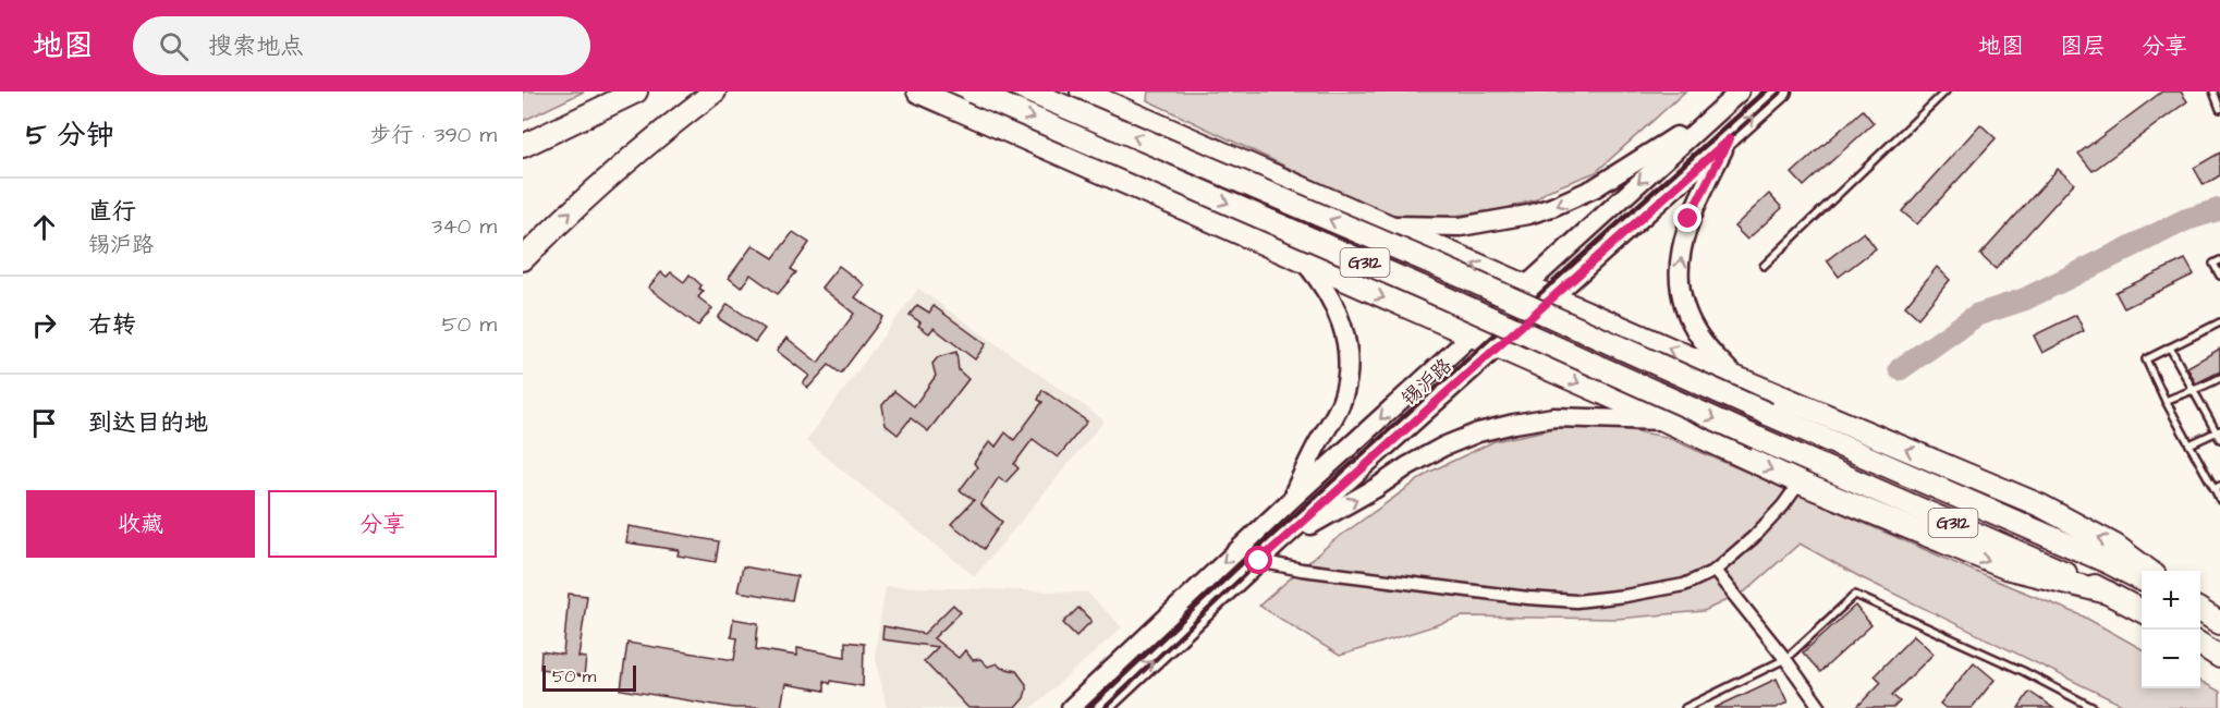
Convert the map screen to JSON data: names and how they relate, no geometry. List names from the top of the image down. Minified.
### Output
{"streets":{"highway":["G312"],"main road":["锡沪路"]},"scale_bar":"50 m","page":{"header":"地图","search":"搜索地点","nav":["地图","图层","分享"],"heading":["5 分钟","步行 · 390 m"],"list":[["直行","锡沪路","340 m"],["右转","50 m"],"到达目的地"],"buttons":["收藏","分享"],"map_buttons":["+","−"],"scale":"50 m"}}
